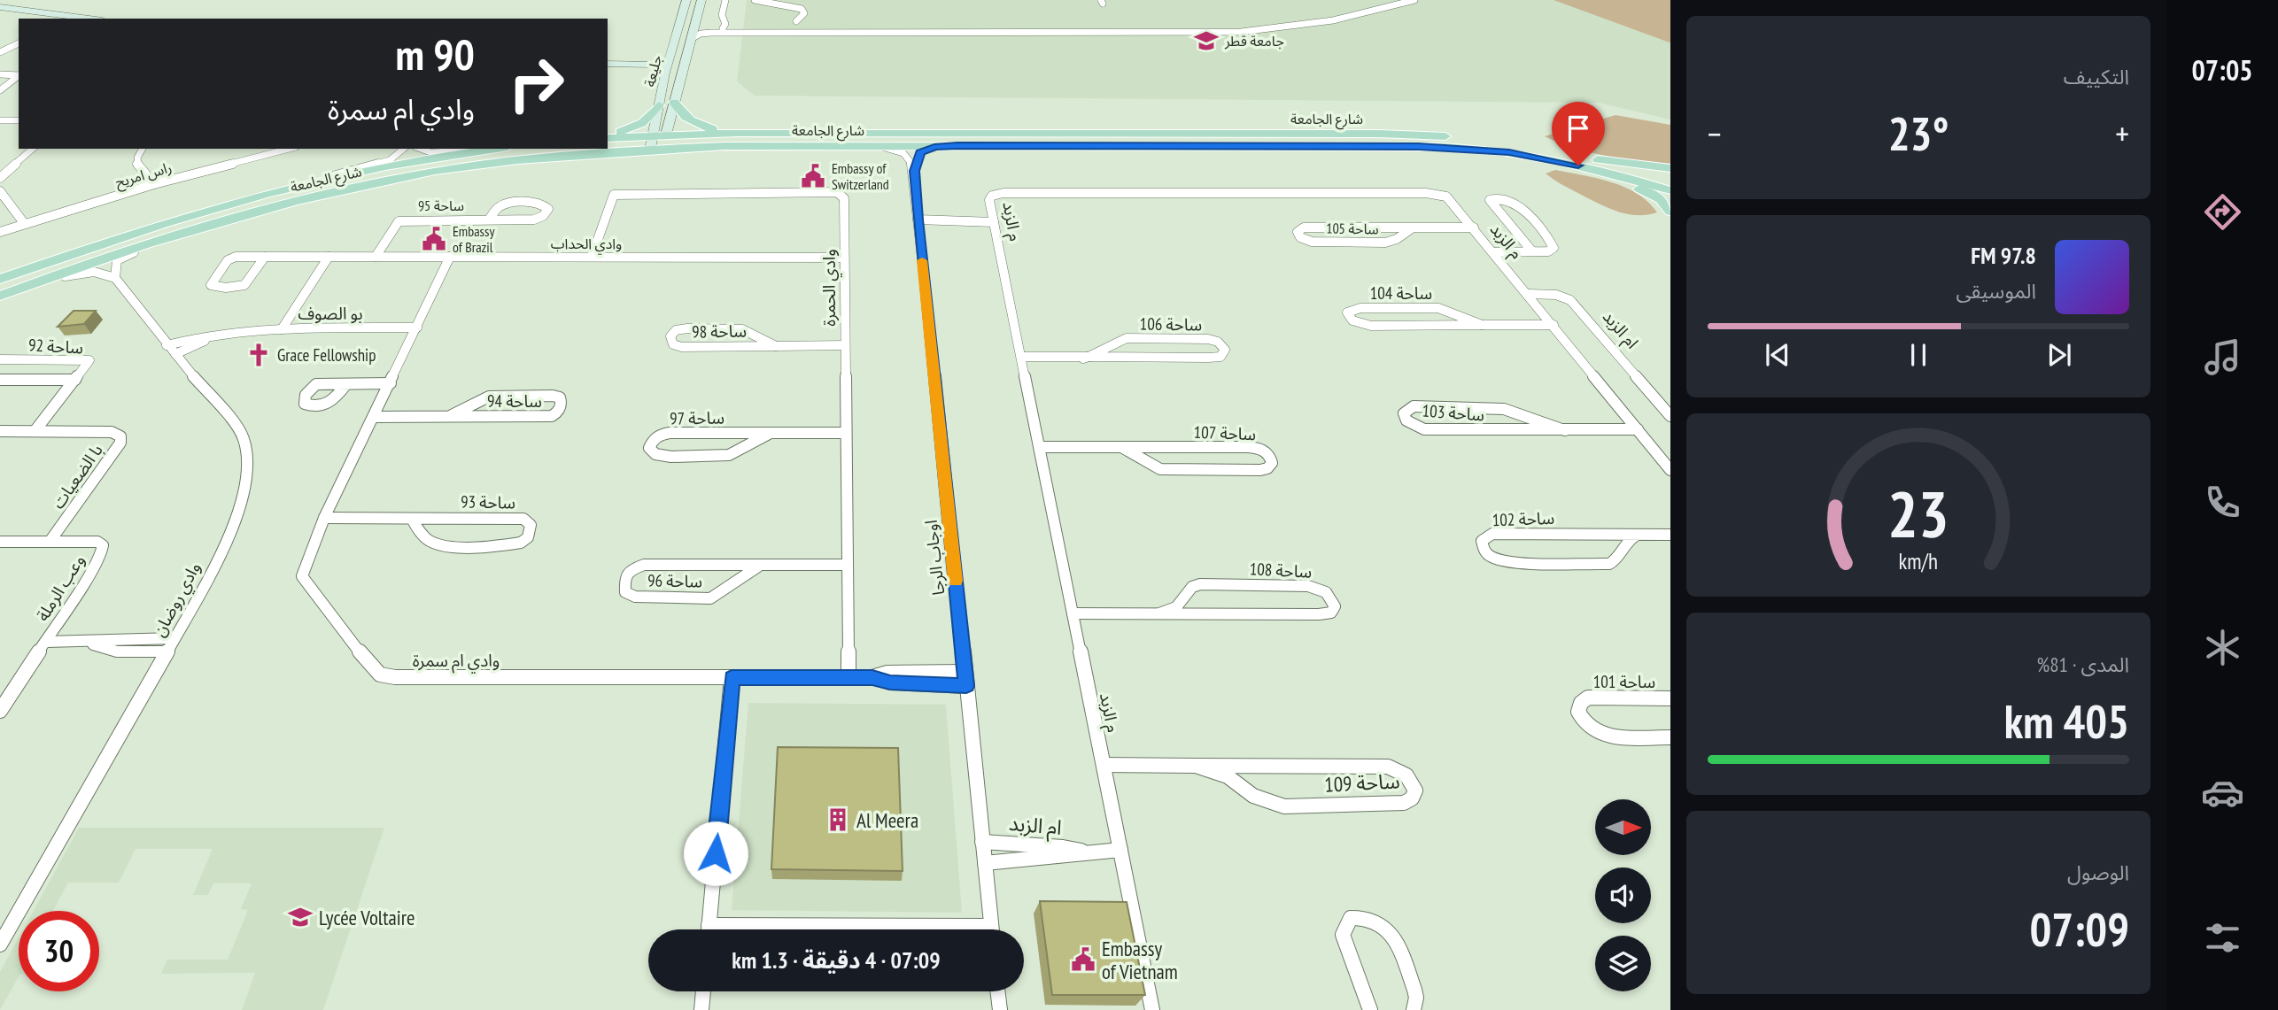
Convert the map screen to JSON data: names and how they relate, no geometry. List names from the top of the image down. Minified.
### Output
{"streets":{"main road":["جليعة","شارع الجامعة"],"street":["راس امريح","ساحة 95","م الزبد","ساحة 105","وادي الحداب","وادي الحمرة","ساحة 104","بو الصوف","ساحة 106","ام الزبد","ساحة 98","ساحة 92","ساحة 94","ساحة 103","ساحة 97","ساحة 107","با الضعيات","ساحة 93","ساحة 102","اوجاب الرجا","ساحة 108","ساحة 96","وعب الرملة","وادي روضان","وادي ام سمرة","ساحة 101","ساحة 109"]},"crossings":[["جليعة","شارع الجامعة"],["ساحة 95","وادي الحداب"],["م الزبد","ساحة 105"],["م الزبد","ساحة 104"],["م الزبد","ساحة 106"],["م الزبد","ام الزبد"],["م الزبد","ساحة 103"],["م الزبد","ساحة 107"],["م الزبد","ساحة 108"],["م الزبد","ساحة 109"],["وادي الحداب","وادي الحمرة"],["وادي الحداب","وادي ام سمرة"],["وادي الحمرة","ساحة 98"],["وادي الحمرة","ساحة 97"],["وادي الحمرة","ساحة 96"],["وادي الحمرة","وادي ام سمرة"],["بو الصوف","وادي روضان"],["بو الصوف","وادي ام سمرة"],["ام الزبد","اوجاب الرجا"],["ساحة 92","با الضعيات"],["ساحة 94","وادي ام سمرة"],["با الضعيات","وعب الرملة"],["ساحة 93","وادي ام سمرة"],["اوجاب الرجا","وادي ام سمرة"],["وعب الرملة","وادي روضان"]],"places":{"school or university":["جامعة قطر","Lycée Voltaire"],"public building":["Embassy of Switzerland","Embassy of Brazil","Embassy of Vietnam"],"church":["Grace Fellowship"],"building":["Al Meera"]},"north":"right","page":{"tabs":"07:05","tile":["التكييف",["المدى · 81%","405 km"],["الوصول","07:09"]],"turn":["90 m","وادي ام سمرة"],"heat":["−","23°","+"],"song":["97.8 FM","الموسيقى"],"limit":"30","trip":"07:09 · 4 دقيقة · 1.3 km","gauge":["23","km/h"]}}
